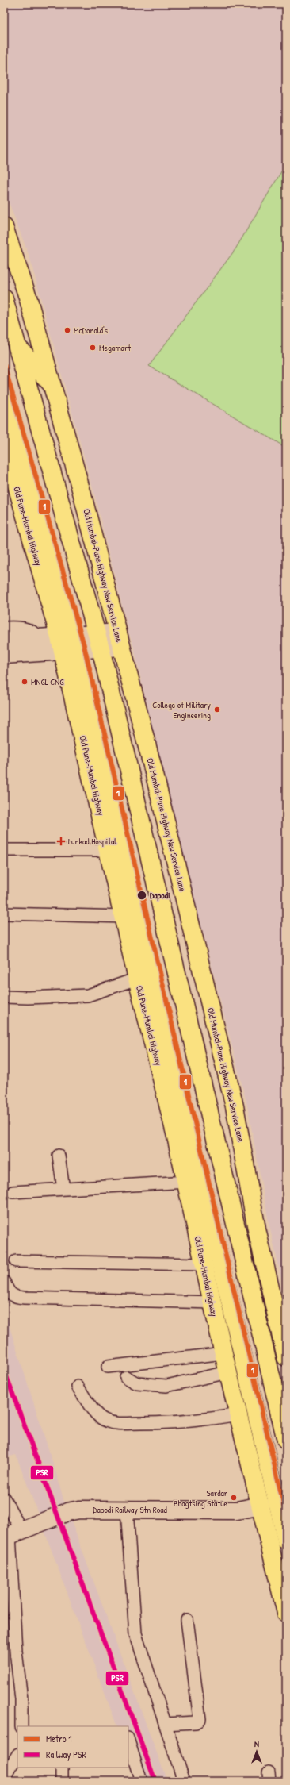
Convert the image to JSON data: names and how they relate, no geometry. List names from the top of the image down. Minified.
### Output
{"streets":{"main road":["Old Pune–Mumbai Highway","Old Mumbai-Pune Highway New Service Lane","Dapodi Railway Stn Road"]},"crossings":[["Old Pune–Mumbai Highway","Dapodi Railway Stn Road"]],"places":{"other":["McDonald's","Megamart","MNGL CNG","College of Military Engineering","Dapodi","Sardar Bhagtsing Statue"],"health":["Lunkad Hospital"]},"lines":["metro line 1","rail line PSR"],"legend":["Metro 1","Railway PSR"],"north":"top"}
